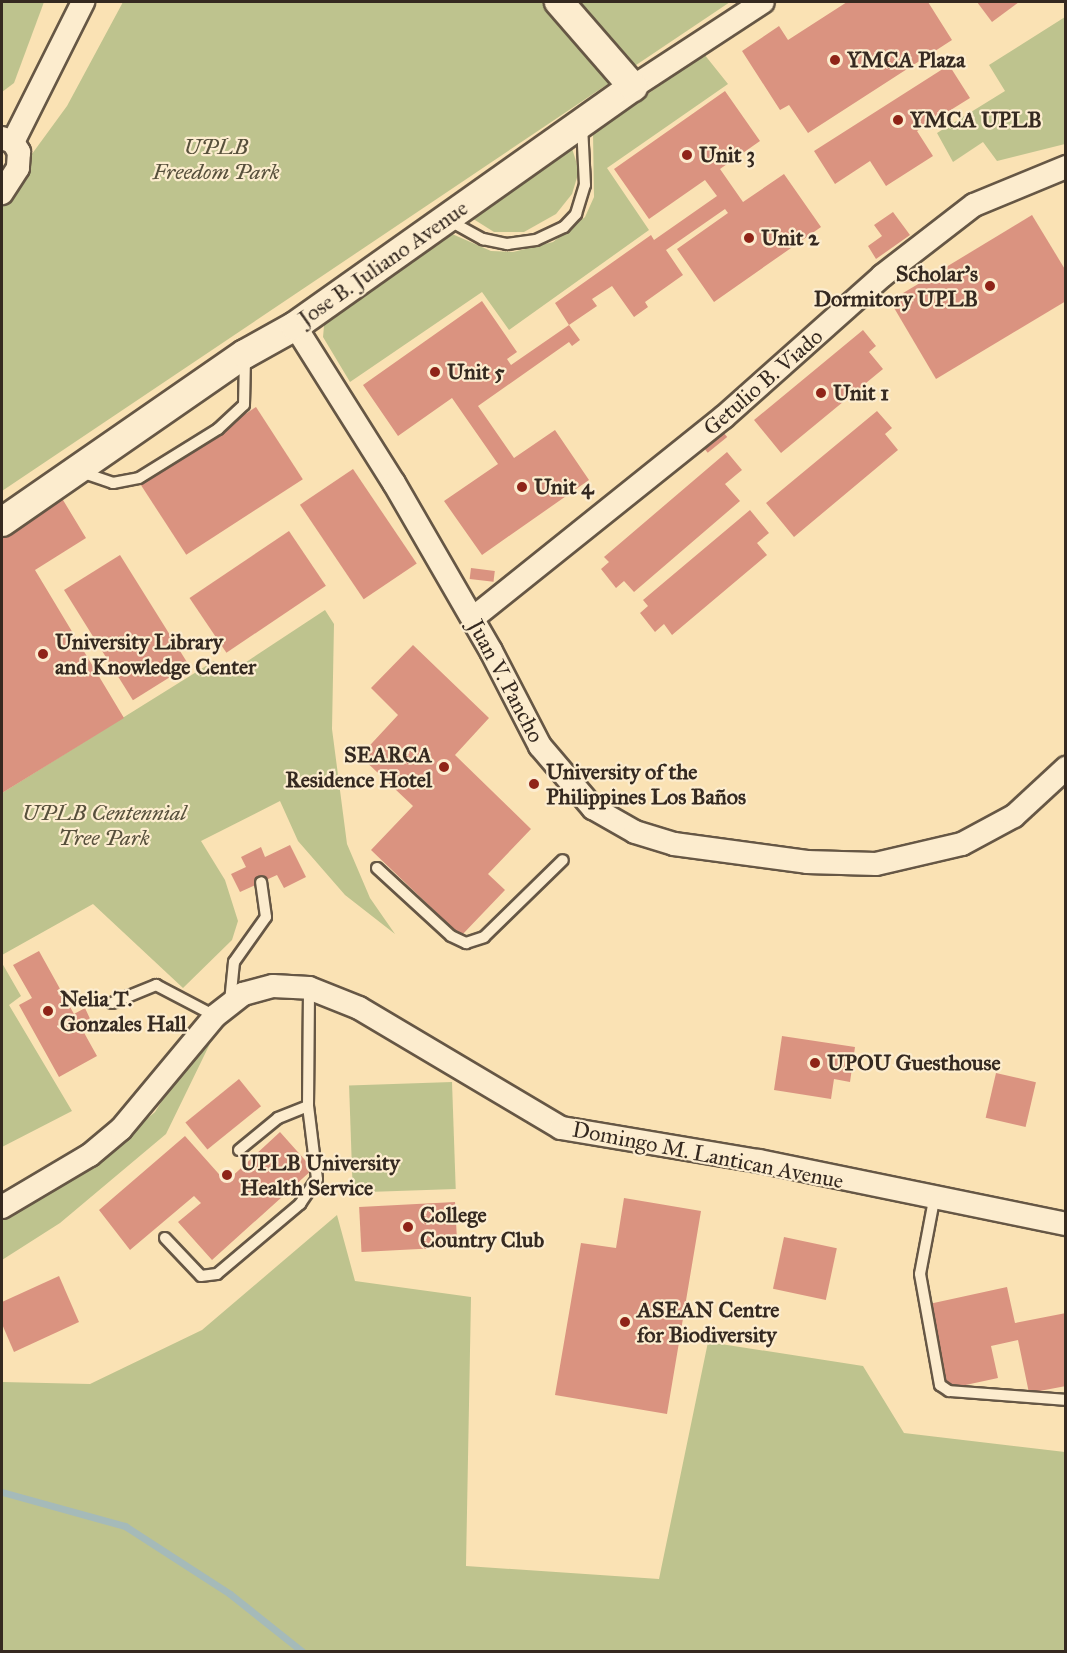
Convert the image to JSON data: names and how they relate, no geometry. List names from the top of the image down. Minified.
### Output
{"streets":{"street":["Jose B. Juliano Avenue","Getulio B. Viado","Juan V. Pancho","Domingo M. Lantican Avenue"]},"crossings":[["Jose B. Juliano Avenue","Juan V. Pancho"],["Getulio B. Viado","Juan V. Pancho"]],"parks":["UPLB Freedom Park","UPLB Centennial Tree Park"],"places":["YMCA Plaza","YMCA UPLB","Unit 3","Unit 2","Scholar's Dormitory UPLB","Unit 5","Unit 1","Unit 4","University Library and Knowledge Center","SEARCA Residence Hotel","University of the Philippines Los Baños","Nelia T. Gonzales Hall","UPOU Guesthouse","UPLB University Health Service","College Country Club","ASEAN Centre for Biodiversity"]}
